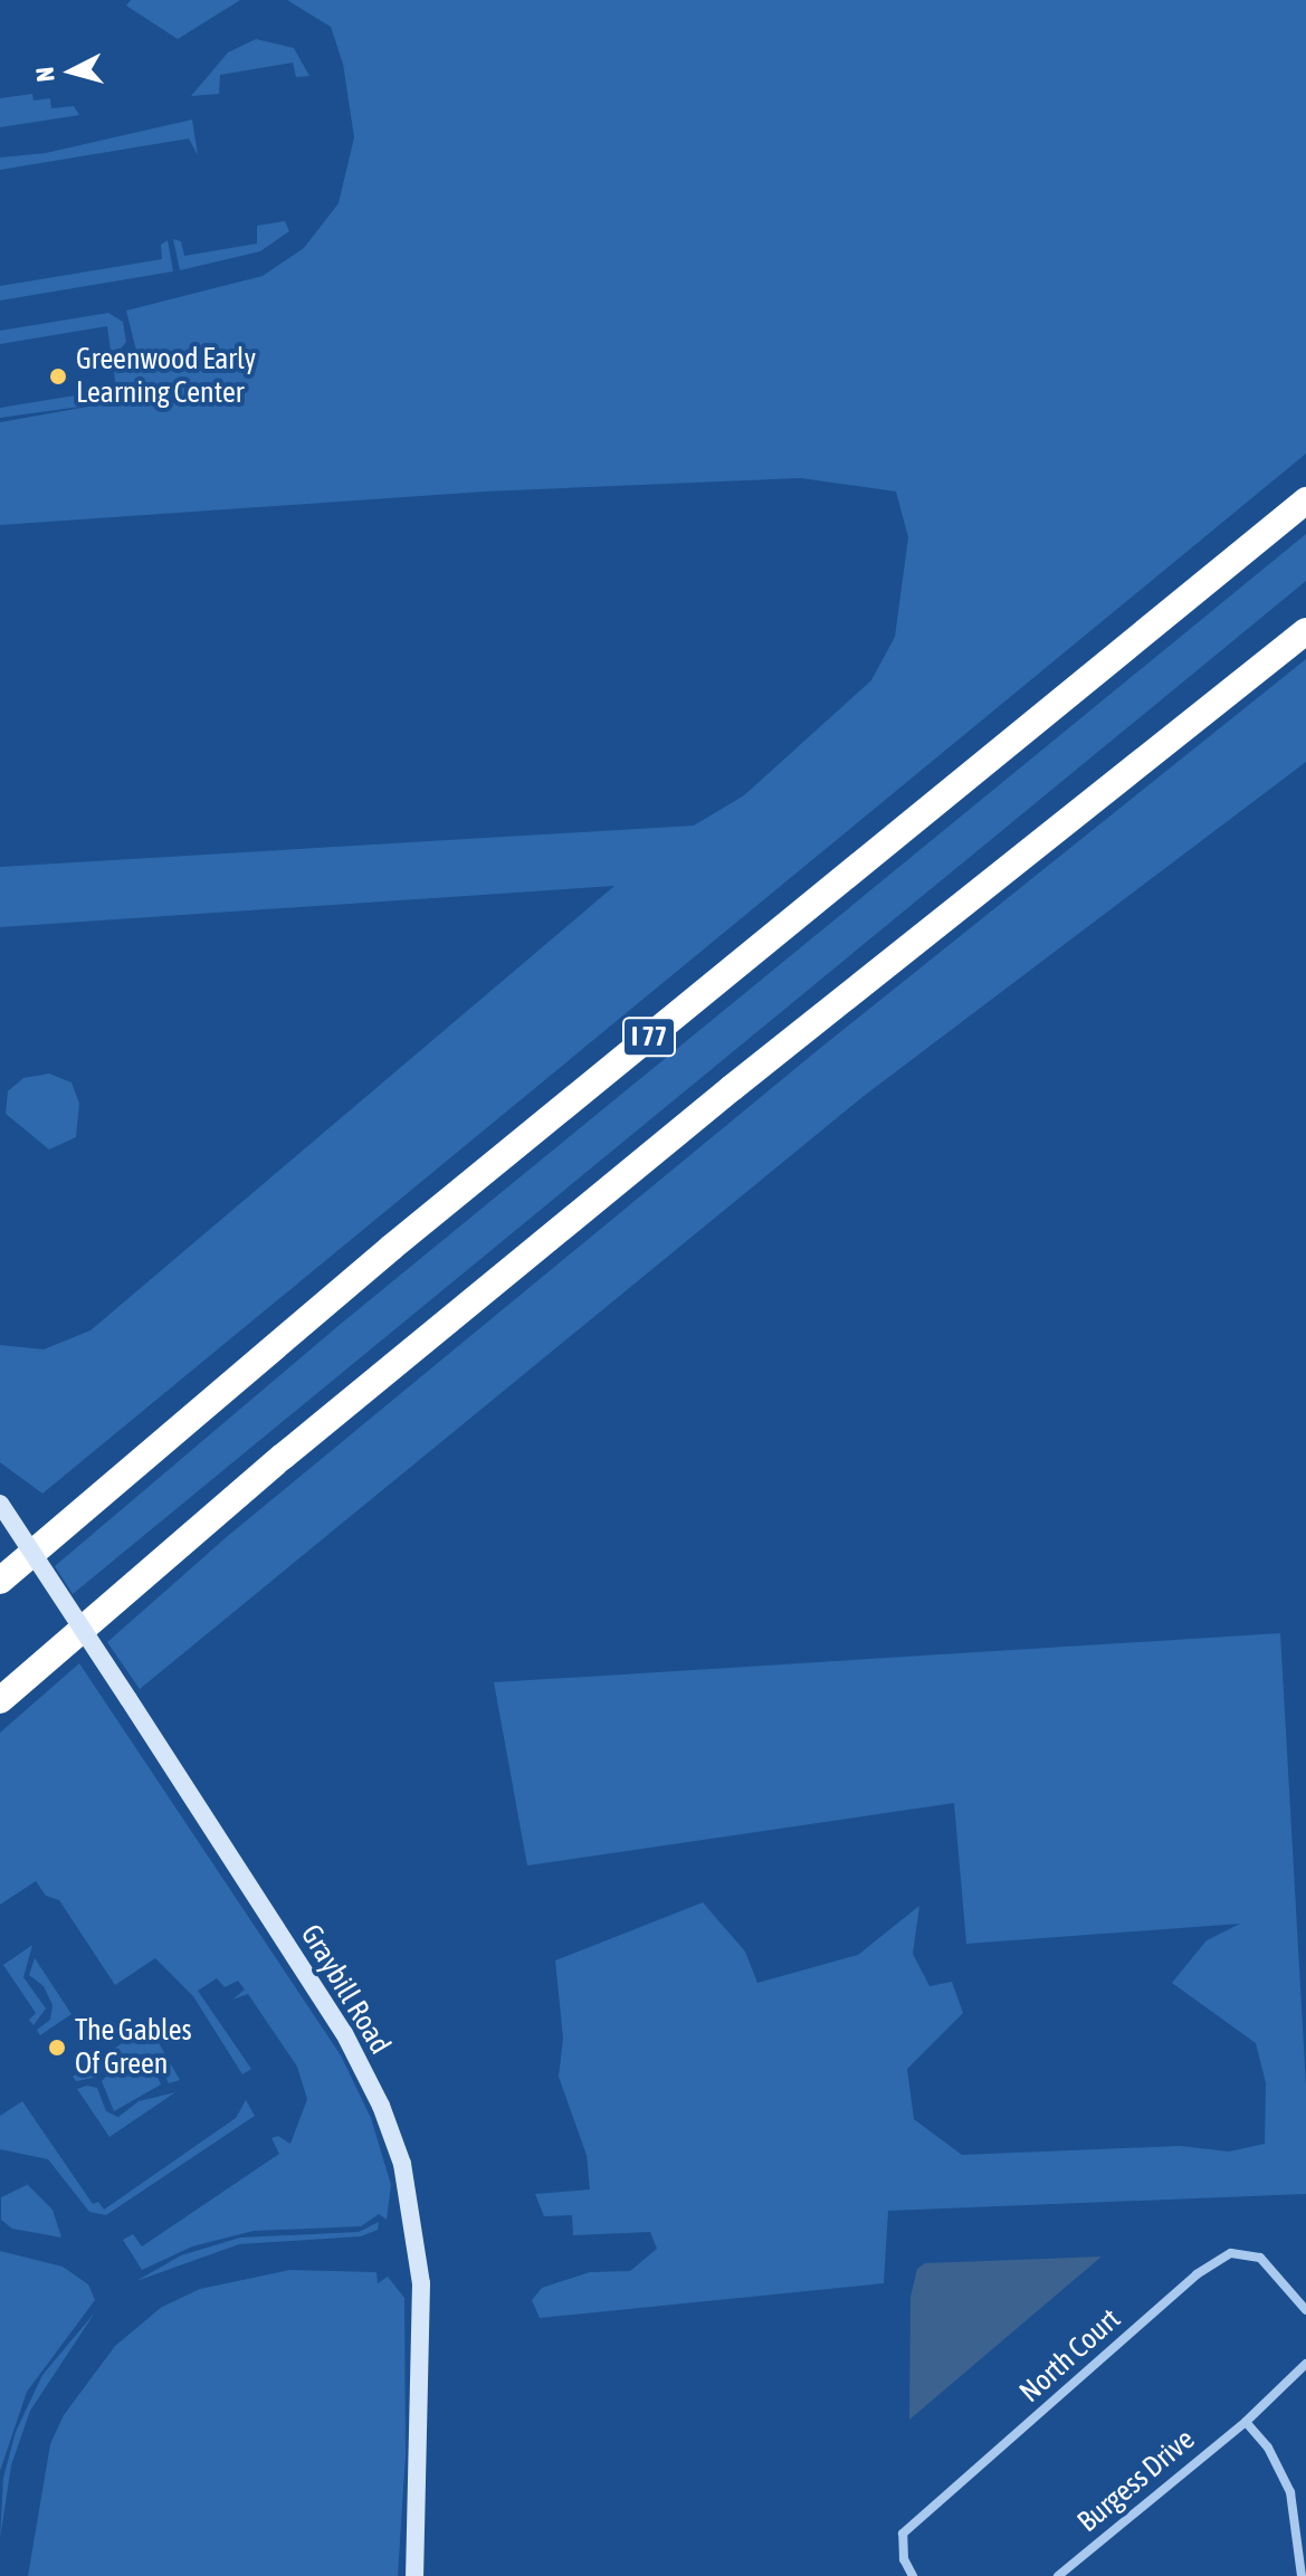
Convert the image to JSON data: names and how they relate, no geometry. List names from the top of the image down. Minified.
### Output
{"streets":{"highway":["I 77"],"street":["Graybill Road","North Court","Burgess Drive"]},"places":["Greenwood Early Learning Center","The Gables Of Green"],"north":"left"}
